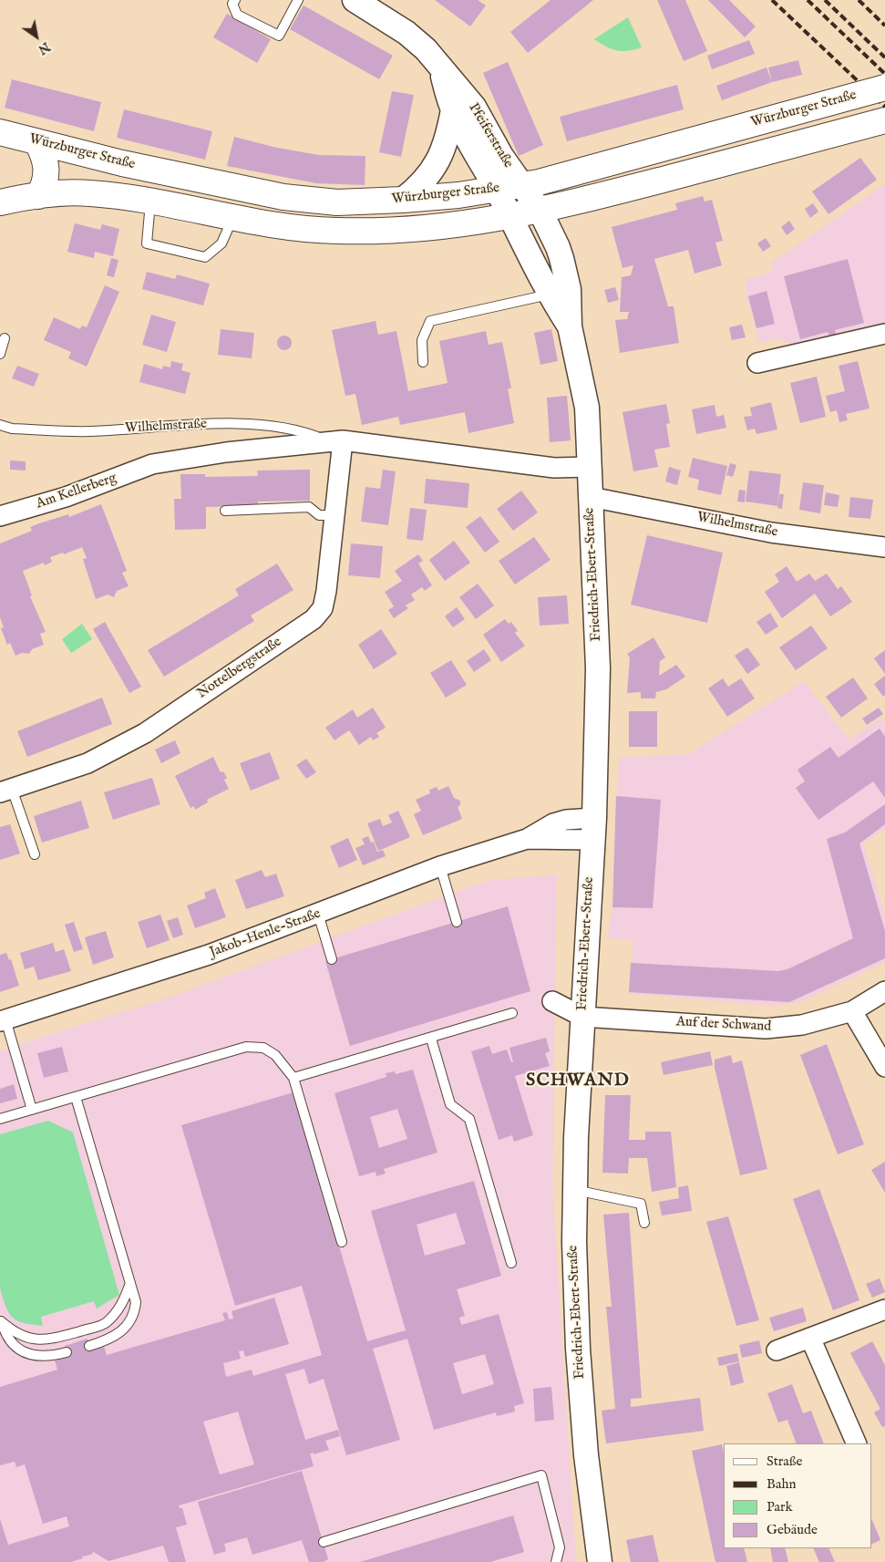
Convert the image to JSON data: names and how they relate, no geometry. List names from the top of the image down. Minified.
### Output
{"streets":{"main road":["Würzburger Straße"],"street":["Pfeiferstraße","Wilhelmstraße","Am Kellerberg","Friedrich-Ebert-Straße","Nottelbergstraße","Jakob-Henle-Straße","Auf der Schwand"]},"crossings":[["Würzburger Straße","Pfeiferstraße"],["Würzburger Straße","Friedrich-Ebert-Straße"],["Pfeiferstraße","Friedrich-Ebert-Straße"],["Wilhelmstraße","Am Kellerberg"],["Wilhelmstraße","Friedrich-Ebert-Straße"],["Wilhelmstraße","Nottelbergstraße"],["Friedrich-Ebert-Straße","Jakob-Henle-Straße"],["Friedrich-Ebert-Straße","Auf der Schwand"]],"districts":["SCHWAND"],"legend":["Straße","Bahn","Park","Gebäude"],"north":"bottom right"}
